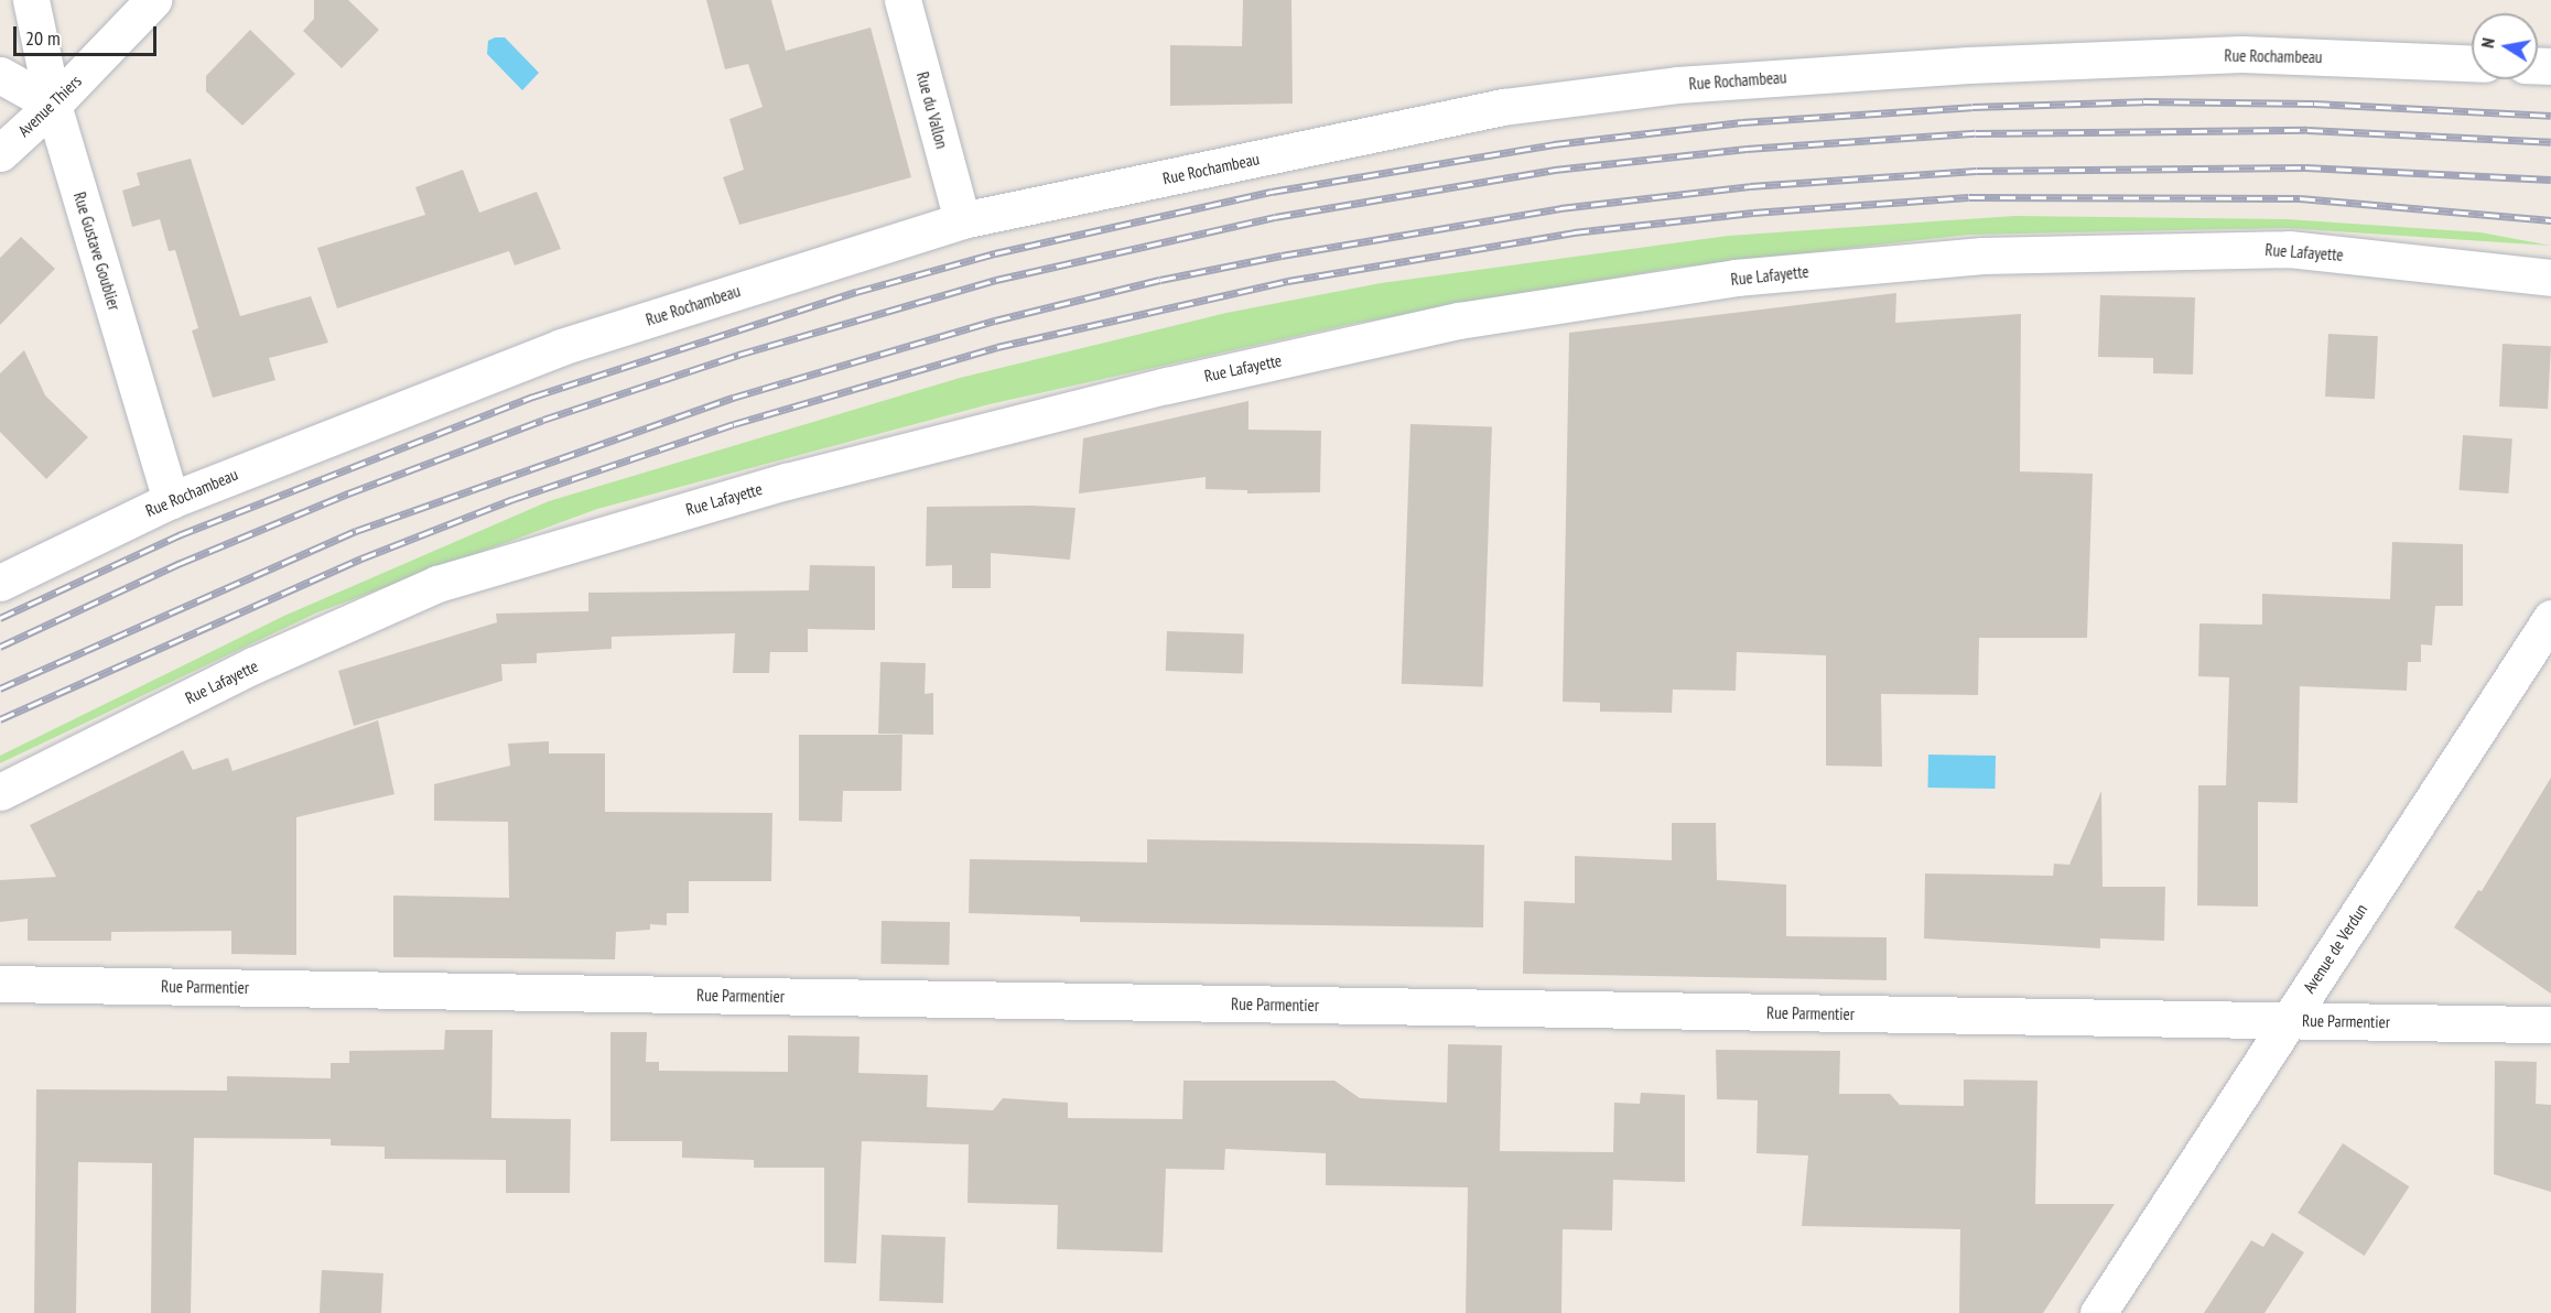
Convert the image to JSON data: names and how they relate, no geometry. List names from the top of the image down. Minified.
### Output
{"streets":{"street":["Rue Rochambeau","Avenue Thiers","Rue du Vallon","Rue Gustave Goublier","Rue Lafayette","Avenue de Verdun","Rue Parmentier"]},"crossings":[["Rue Rochambeau","Rue du Vallon"],["Rue Rochambeau","Rue Gustave Goublier"],["Avenue Thiers","Rue Gustave Goublier"],["Avenue de Verdun","Rue Parmentier"]],"scale_bar":"20 m","north":"left"}
